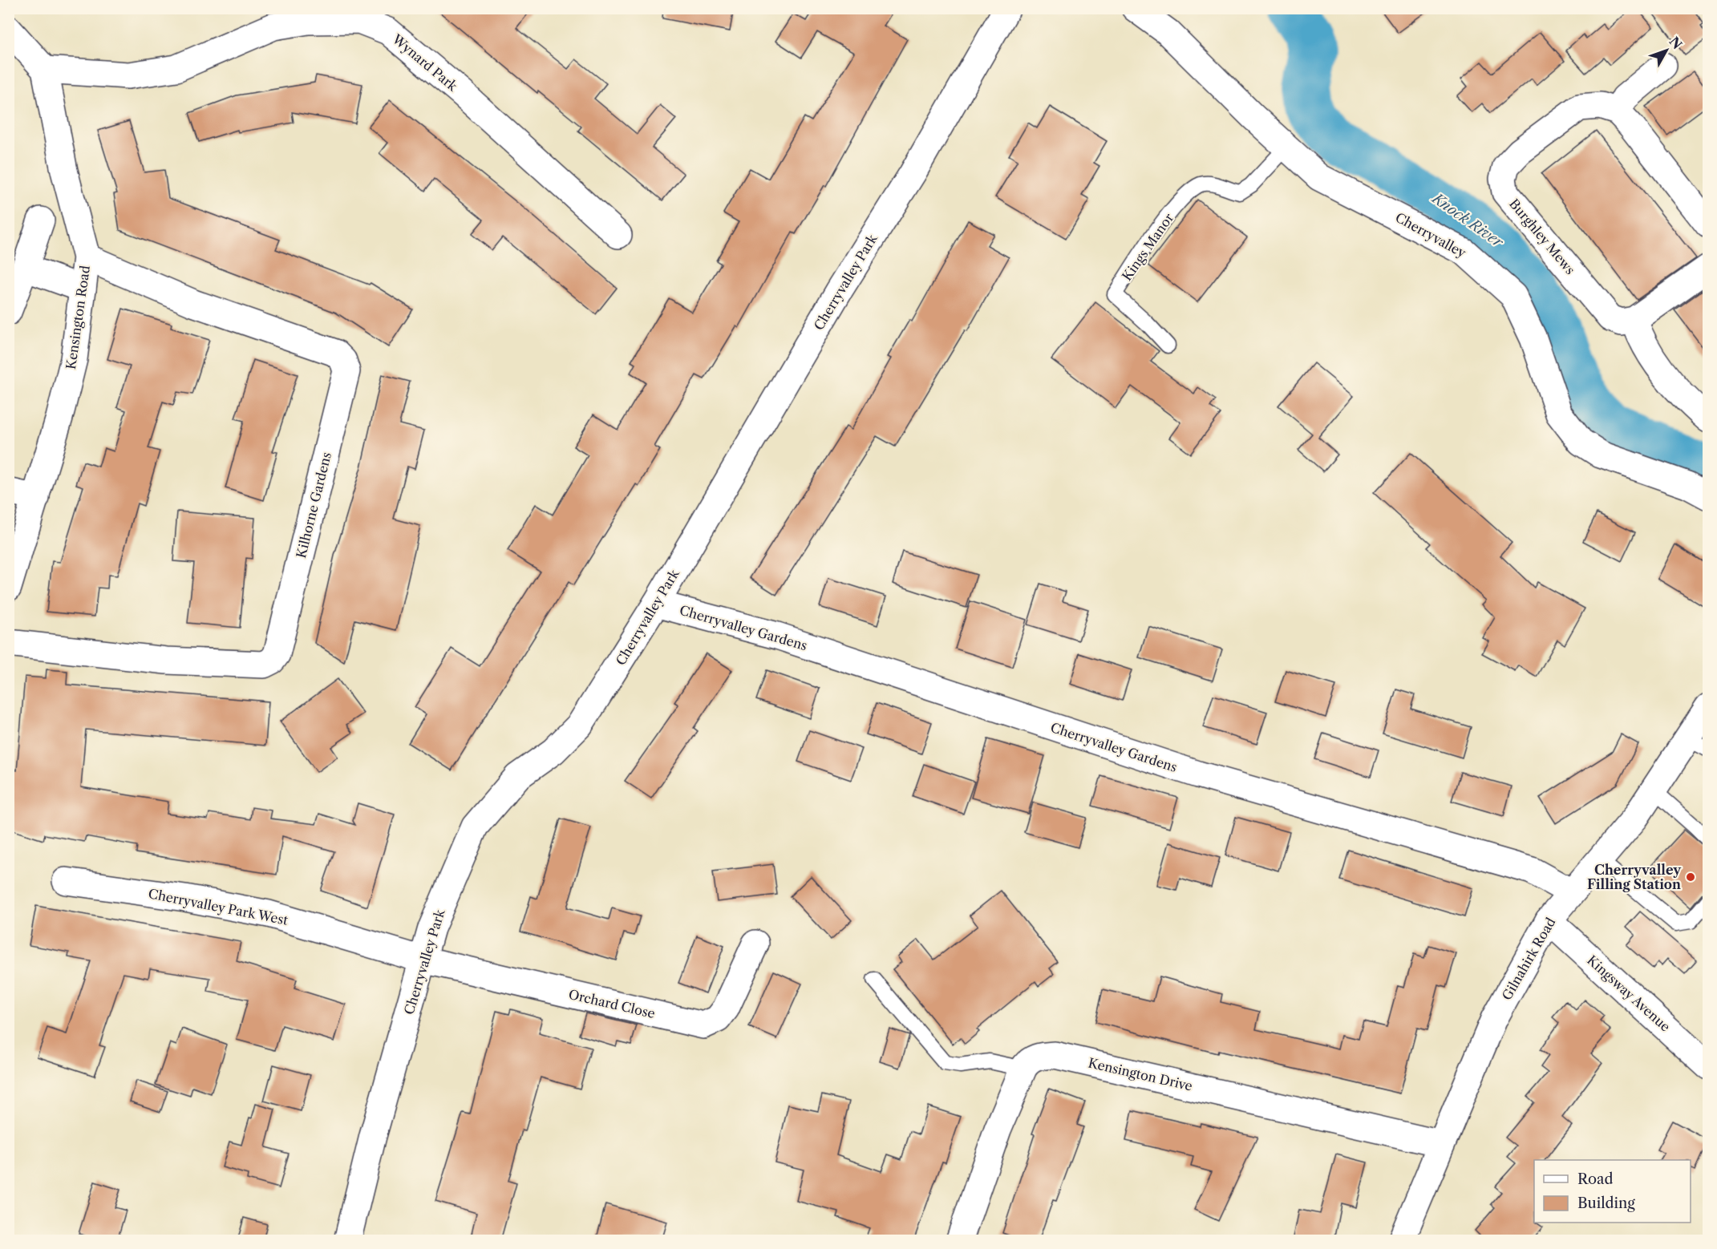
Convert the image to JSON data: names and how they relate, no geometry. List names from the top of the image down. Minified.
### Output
{"streets":{"street":["Wynard Park","Cherryvalley","Burghley Mews","Cherryvalley Park","Kensington Road","Kilhorne Gardens","Cherryvalley Gardens","Cherryvalley Park West","Gilnahirk Road","Kingsway Avenue","Orchard Close","Kensington Drive"],"lane":["Kings Manor"]},"crossings":[["Wynard Park","Kensington Road"],["Cherryvalley","Kings Manor"],["Cherryvalley Park","Cherryvalley Gardens"],["Cherryvalley Park","Cherryvalley Park West"],["Cherryvalley Park","Orchard Close"],["Kensington Road","Kilhorne Gardens"],["Cherryvalley Gardens","Gilnahirk Road"],["Cherryvalley Park West","Orchard Close"],["Gilnahirk Road","Kingsway Avenue"],["Gilnahirk Road","Kensington Drive"]],"water":["Knock River"],"places":["Cherryvalley Filling Station"],"legend":["Road","Building"],"north":"top right"}
